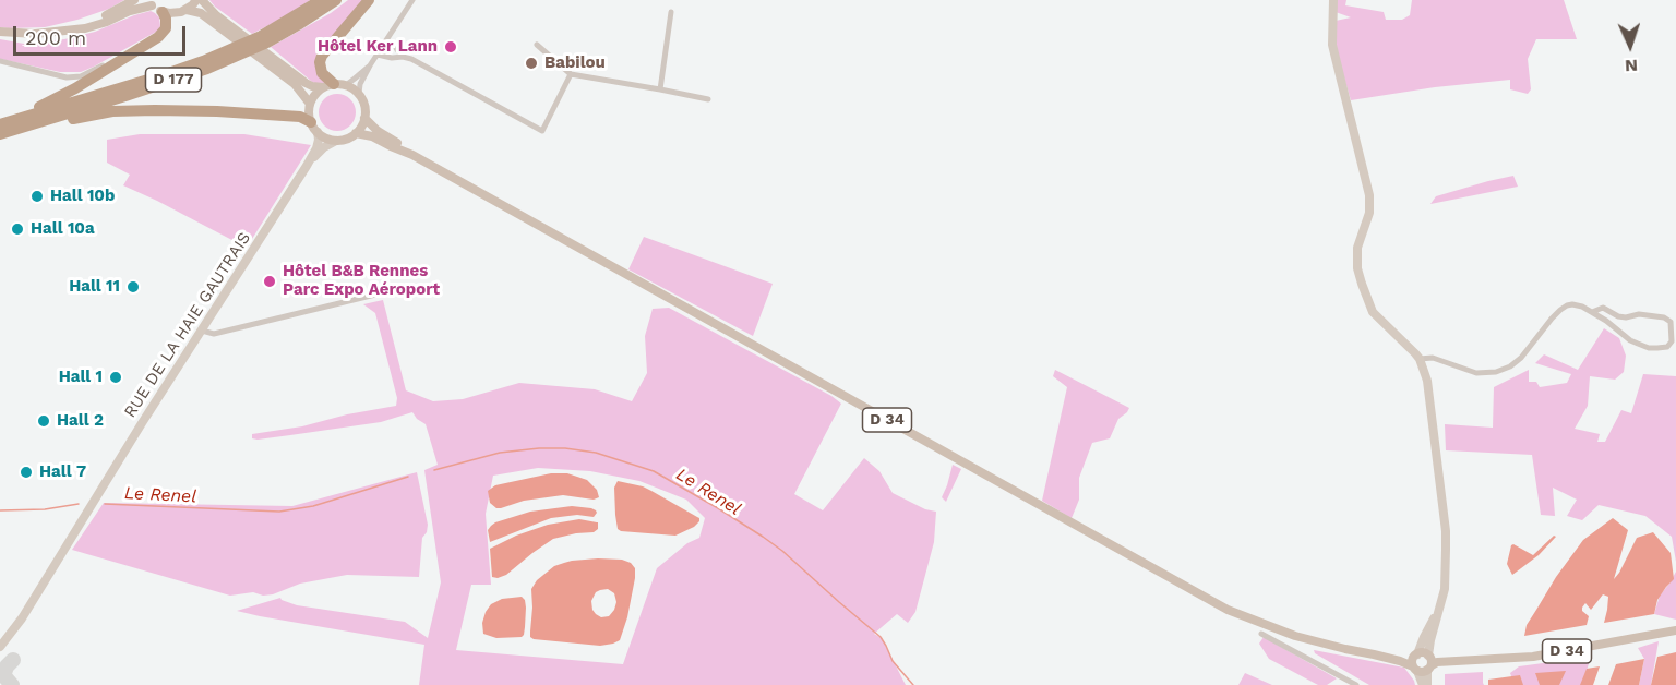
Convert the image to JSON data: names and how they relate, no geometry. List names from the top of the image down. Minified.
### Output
{"streets":{"highway":["D 177"],"main road":["RUE DE LA HAIE GAUTRAIS","D 34"]},"crossings":[["RUE DE LA HAIE GAUTRAIS","D 34"]],"water":["Le Renel"],"places":["Hôtel Ker Lann","Babilou","Hall 10b","Hall 10a","Hôtel B&B Rennes Parc Expo Aéroport","Hall 11","Hall 1","Hall 2","Hall 7"],"scale_bar":"200 m","north":"bottom"}
